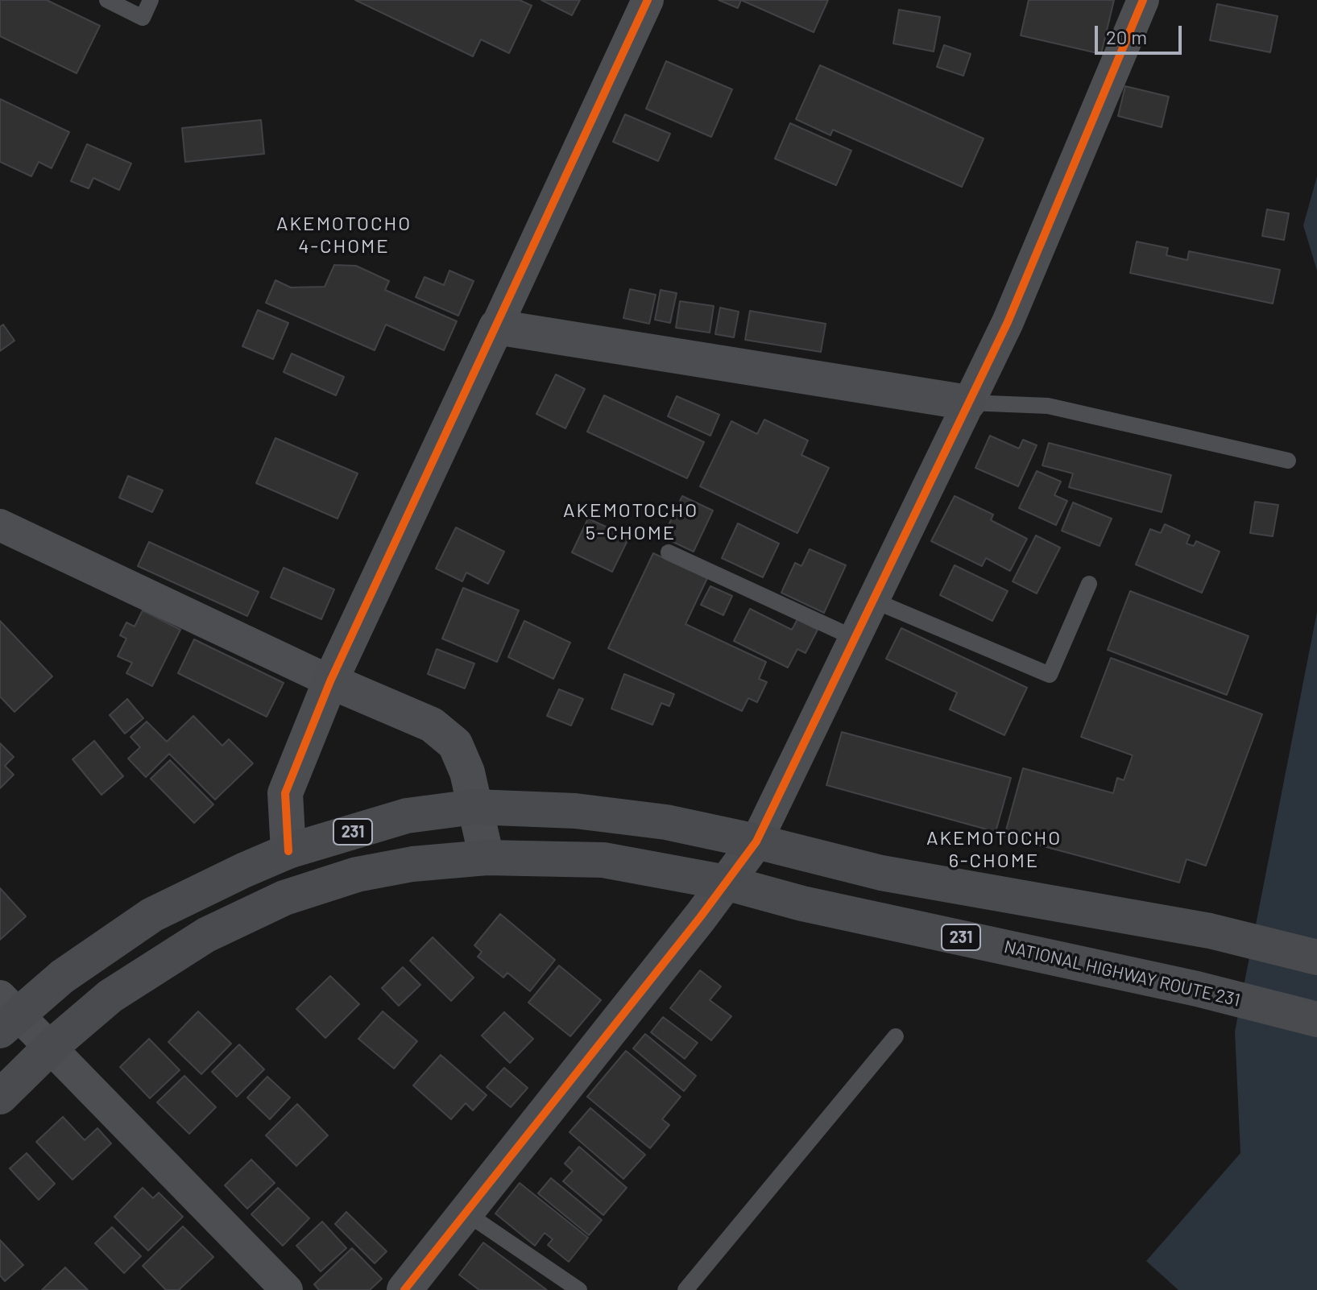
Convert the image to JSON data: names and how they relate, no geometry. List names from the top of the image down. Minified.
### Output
{"streets":{"highway":["231","NATIONAL HIGHWAY ROUTE 231"]},"districts":["AKEMOTOCHO 4-CHOME","AKEMOTOCHO 5-CHOME","AKEMOTOCHO 6-CHOME"],"scale_bar":"20 m"}
